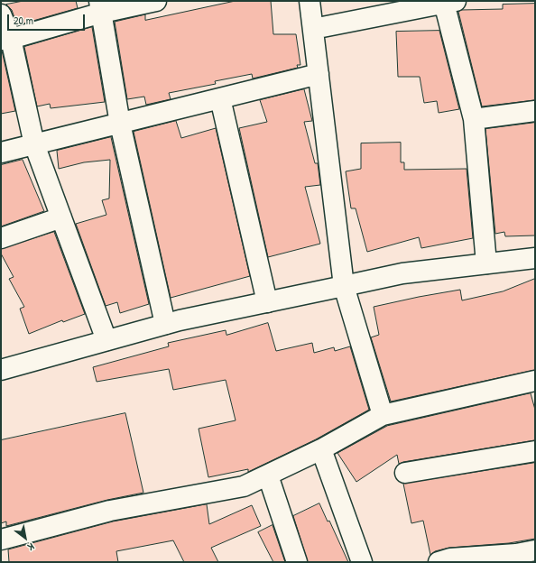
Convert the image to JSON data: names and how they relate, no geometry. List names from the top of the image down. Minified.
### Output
{"scale_bar":"20 m","north":"bottom right"}
